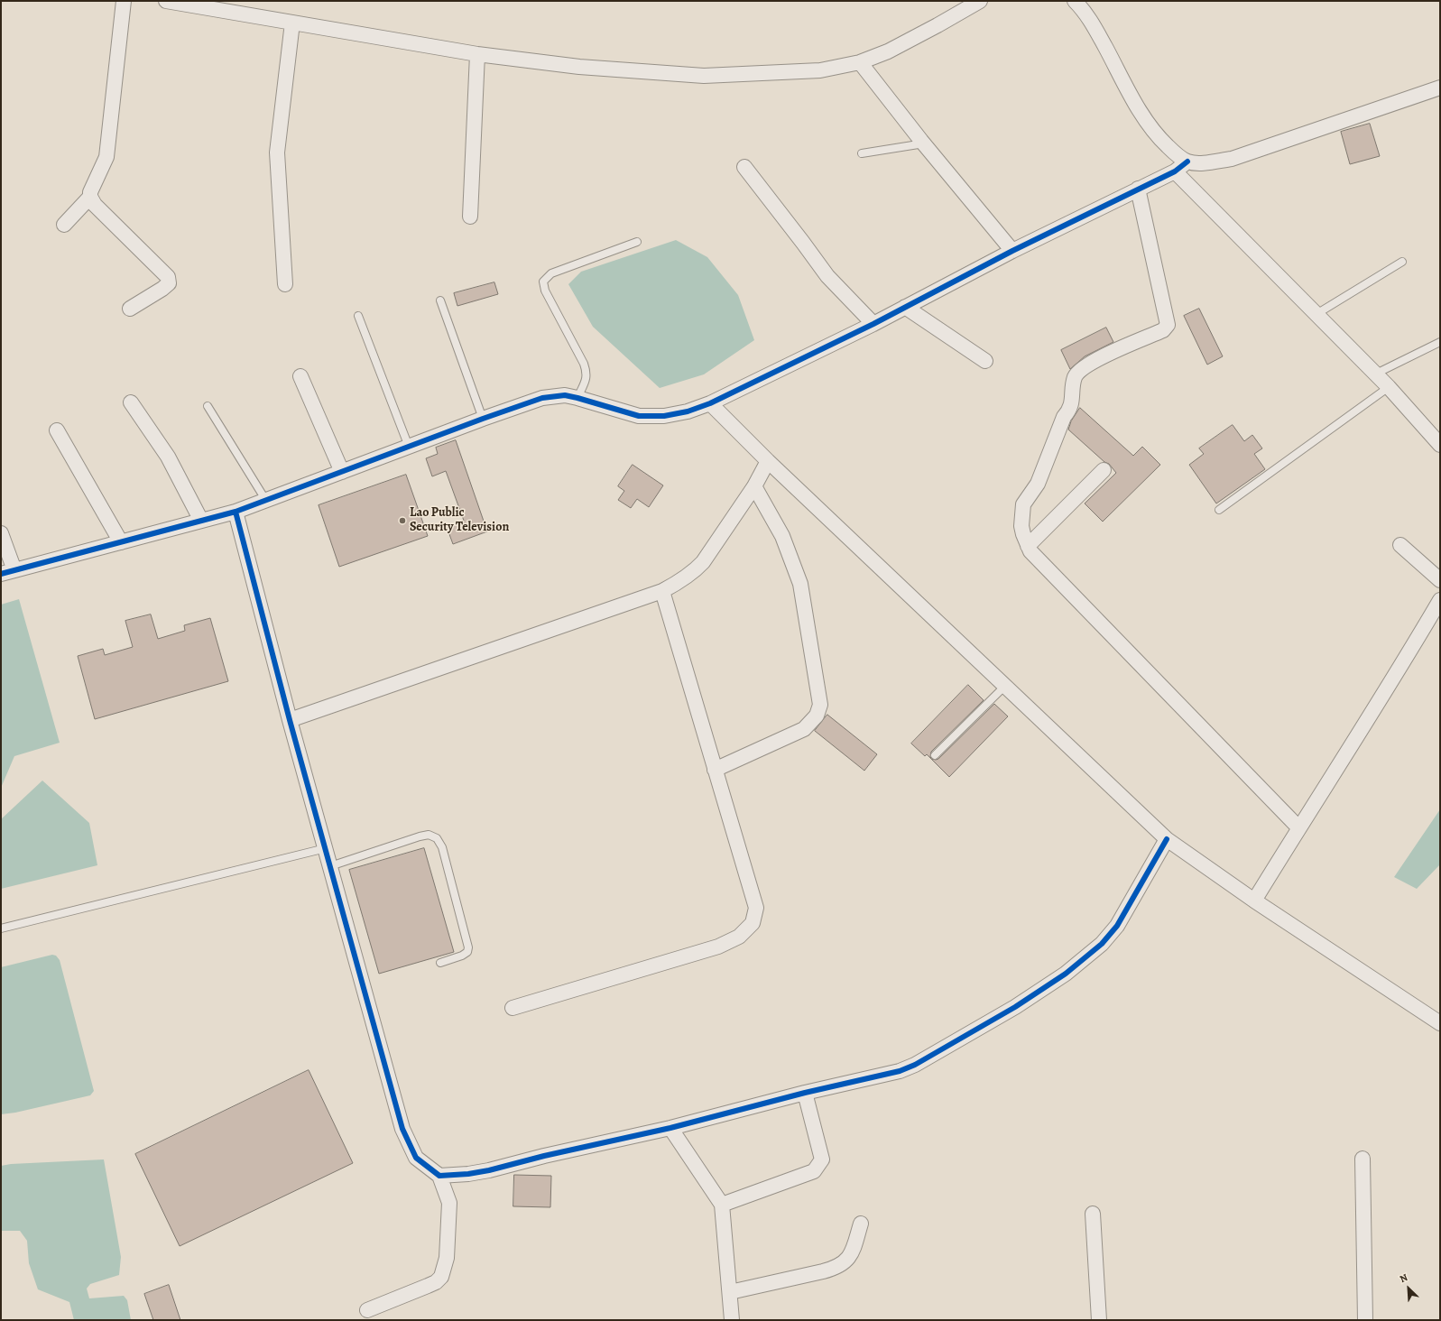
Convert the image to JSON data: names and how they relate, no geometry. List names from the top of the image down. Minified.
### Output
{"places":["Lao Public Security Television"],"north":"top left"}
